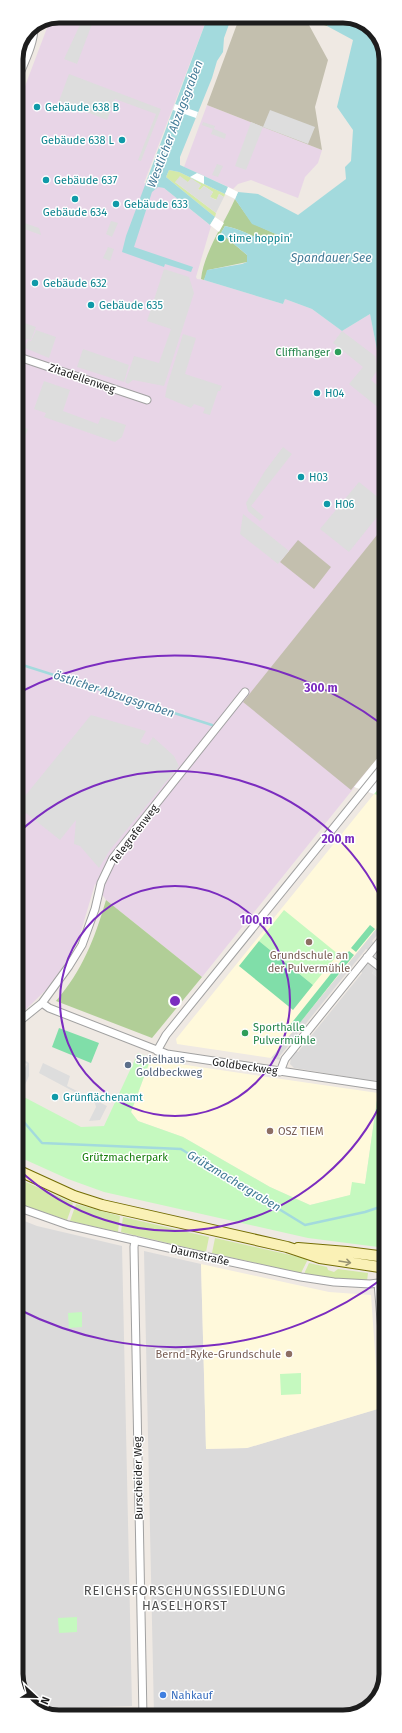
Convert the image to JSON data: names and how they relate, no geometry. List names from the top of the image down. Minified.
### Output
{"streets":{"street":["Zitadellenweg","Telegrafenweg","Goldbeckweg","Daumstraße","Burscheider Weg"]},"crossings":[["Telegrafenweg","Goldbeckweg"],["Daumstraße","Burscheider Weg"]],"districts":["REICHSFORSCHUNGSSIEDLUNG HASELHORST"],"water":["Westlicher Abzugsgraben","Spandauer See","östlicher Abzugsgraben","Grützmachergraben"],"parks":["Grützmacherpark"],"places":["Gebäude 638 B","Gebäude 638 L","Gebäude 637","Gebäude 634","Gebäude 633","time hoppin'","Gebäude 632","Gebäude 635","Cliffhanger","H04","H03","H06","Grundschule an der Pulvermühle","Sporthalle Pulvermühle","Spielhaus Goldbeckweg","Grünflächenamt","OSZ TIEM","Bernd-Ryke-Grundschule","Nahkauf"],"north":"right","rings":["300 m","200 m","100 m"]}
